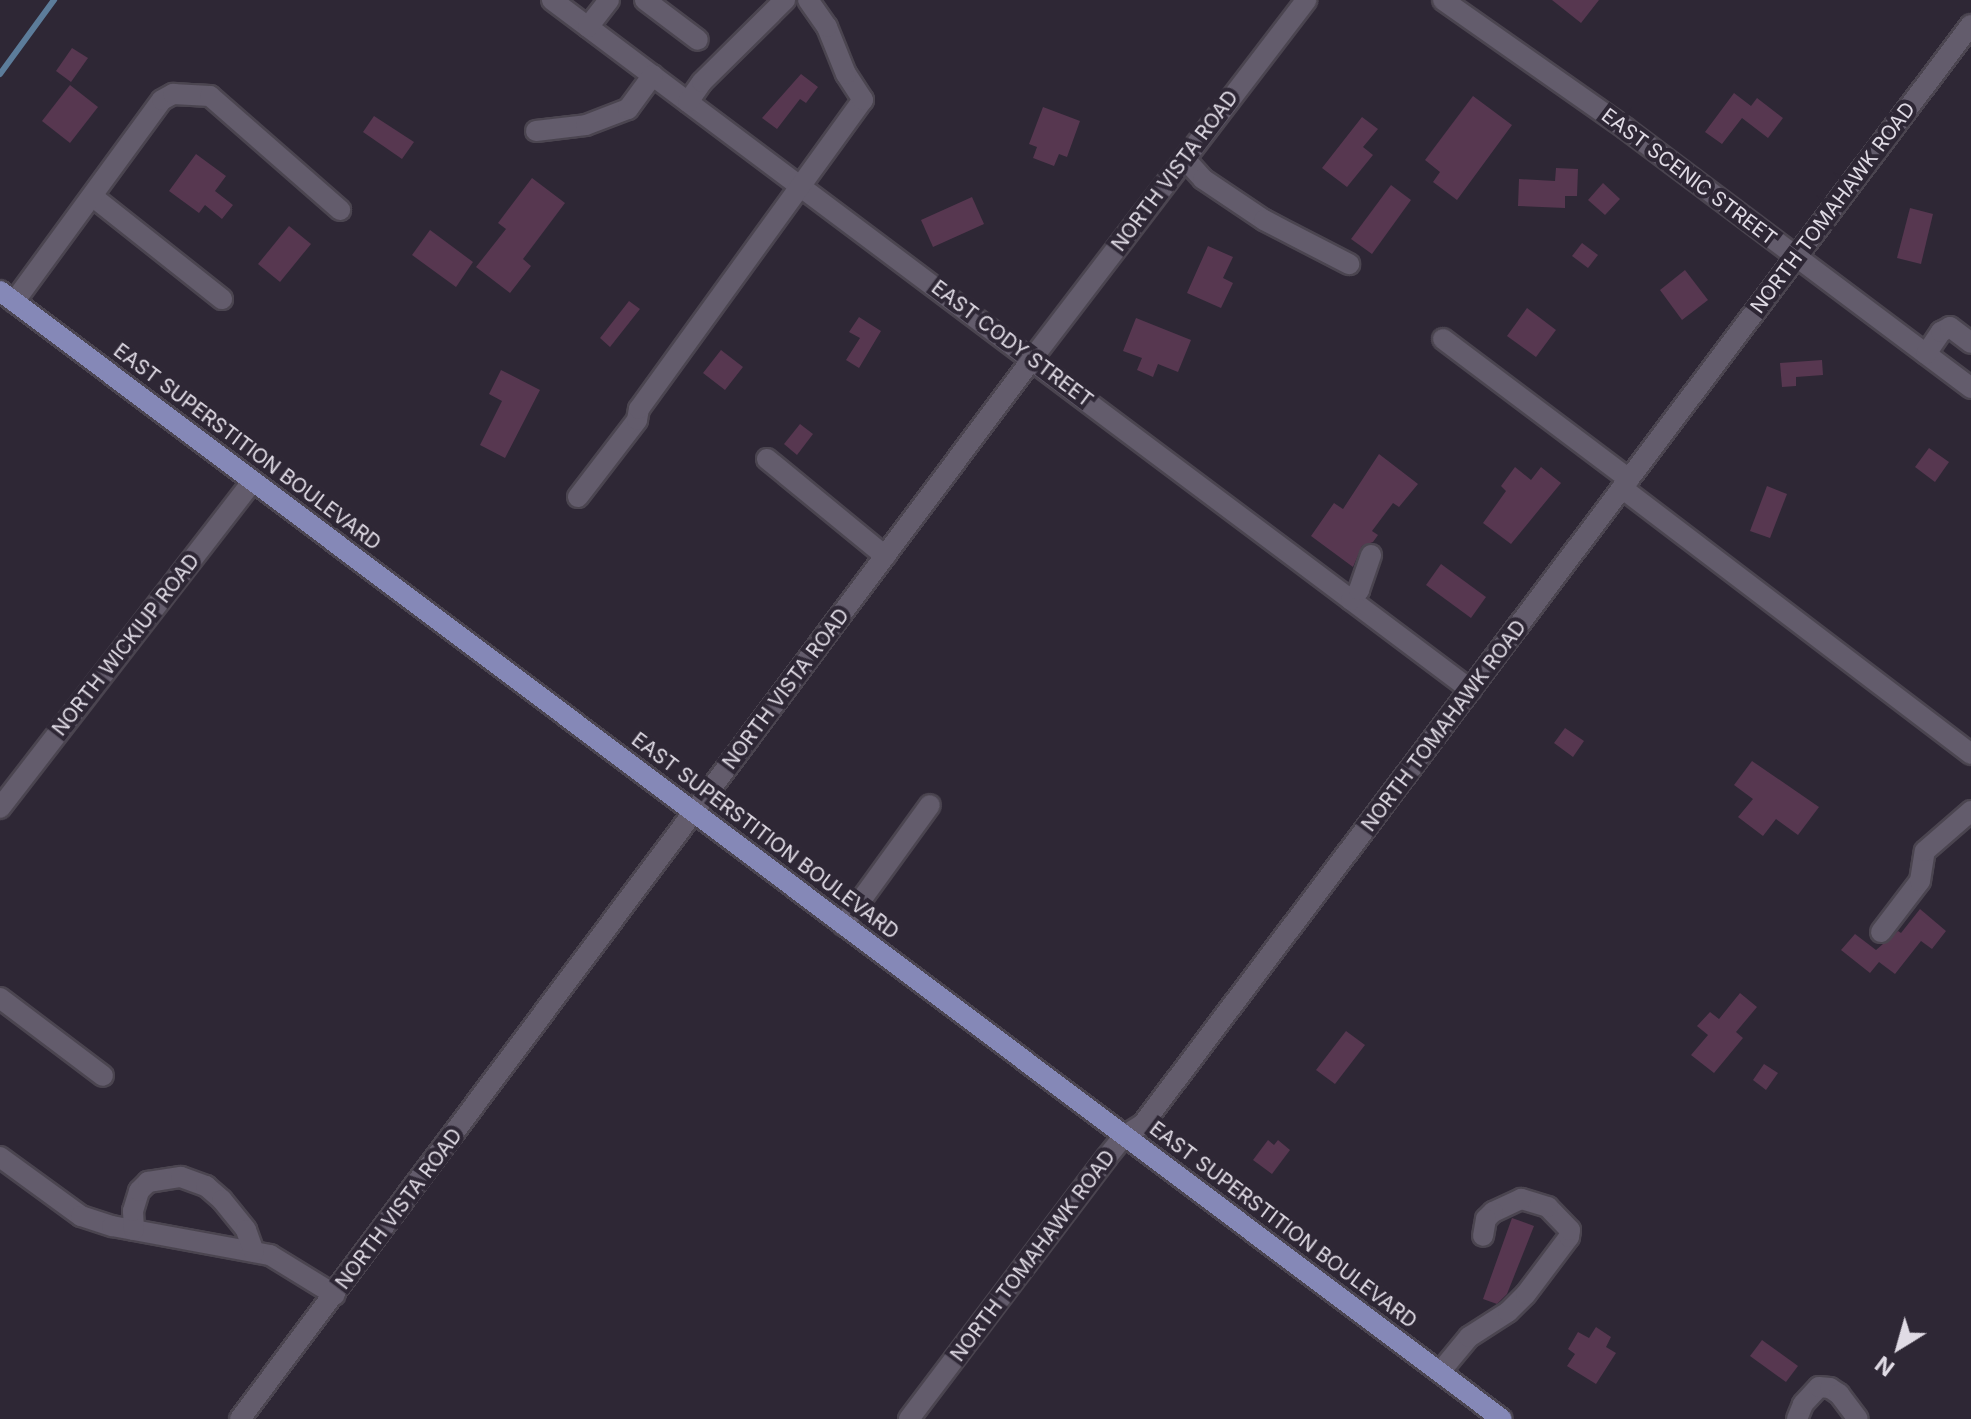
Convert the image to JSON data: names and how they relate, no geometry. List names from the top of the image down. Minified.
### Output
{"streets":{"main road":["EAST SUPERSTITION BOULEVARD"],"street":["NORTH VISTA ROAD","EAST SCENIC STREET","NORTH TOMAHAWK ROAD","EAST CODY STREET","NORTH WICKIUP ROAD"]},"crossings":[["NORTH VISTA ROAD","EAST CODY STREET"],["NORTH VISTA ROAD","EAST SUPERSTITION BOULEVARD"],["EAST SCENIC STREET","NORTH TOMAHAWK ROAD"],["NORTH TOMAHAWK ROAD","EAST CODY STREET"],["NORTH TOMAHAWK ROAD","EAST SUPERSTITION BOULEVARD"],["EAST SUPERSTITION BOULEVARD","NORTH WICKIUP ROAD"]],"north":"bottom left"}
